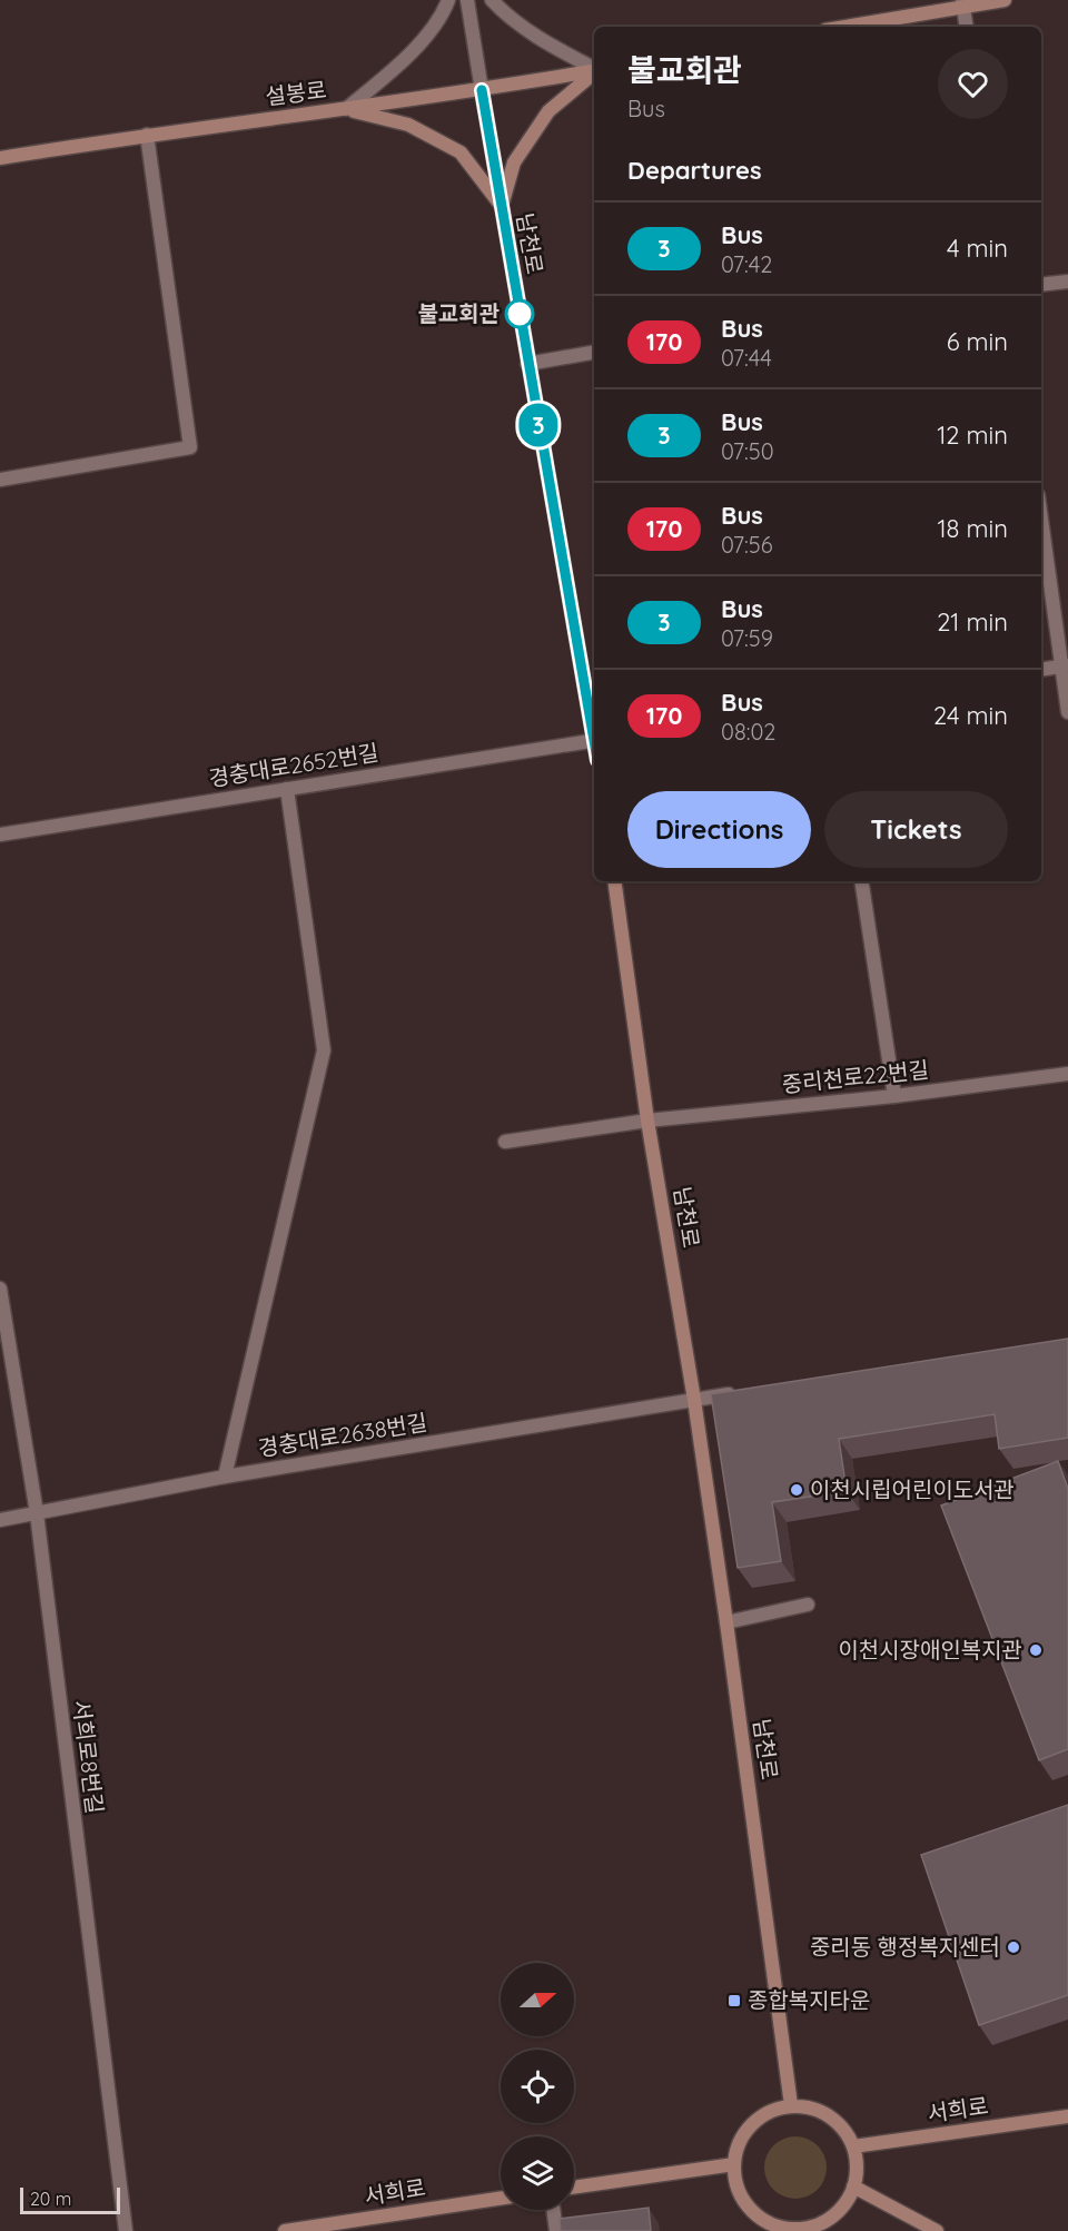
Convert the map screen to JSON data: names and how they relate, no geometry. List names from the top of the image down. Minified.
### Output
{"streets":{"street":["설봉로","남천로","경충대로2652번길","중리천로22번길","경충대로2638번길","서희로8번길","서희로"]},"crossings":[["설봉로","남천로"],["남천로","중리천로22번길"],["남천로","경충대로2638번길"],["남천로","서희로"],["경충대로2638번길","서희로8번길"]],"places":{"other":["불교회관","이천시립어린이도서관","이천시장애인복지관","중리동 행정복지센터"],"transit":["종합복지타운"]},"lines":["bus line 3"],"scale_bar":"20 m","north":"right","page":{"on_map":"3","heading":[["불교회관","Bus"],"Departures"],"list":[{"mark":"3","name":"Bus","note":"07:42","value":"4 min"},{"mark":"170","name":"Bus","note":"07:44","value":"6 min"},{"mark":"3","name":"Bus","note":"07:50","value":"12 min"},{"mark":"170","name":"Bus","note":"07:56","value":"18 min"},{"mark":"3","name":"Bus","note":"07:59","value":"21 min"},{"mark":"170","name":"Bus","note":"08:02","value":"24 min"}],"buttons":["Directions","Tickets"],"scale":"20 m"}}
